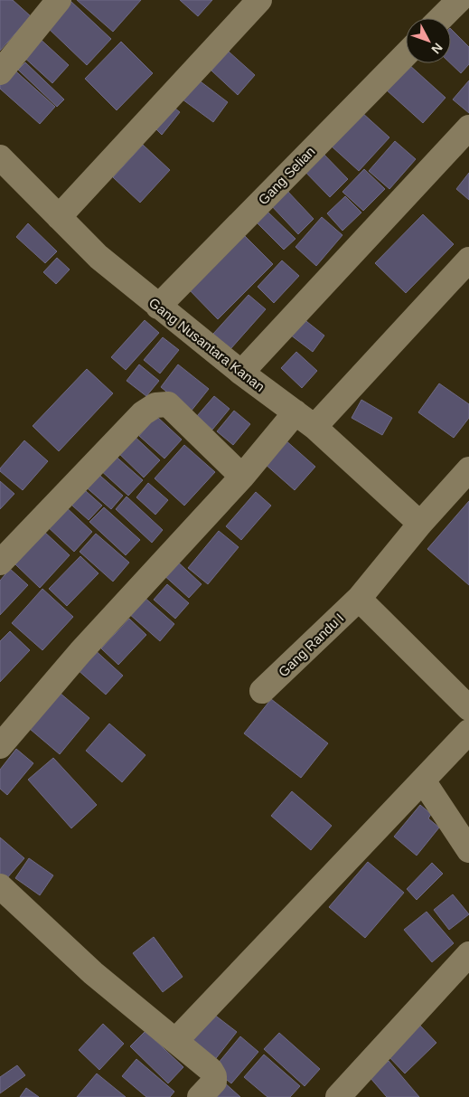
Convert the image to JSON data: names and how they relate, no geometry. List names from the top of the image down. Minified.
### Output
{"streets":{"street":["Gang Selian","Gang Nusantara Kanan","Gang Randu I"]},"crossings":[["Gang Selian","Gang Nusantara Kanan"],["Gang Nusantara Kanan","Gang Randu I"]],"north":"bottom right"}
